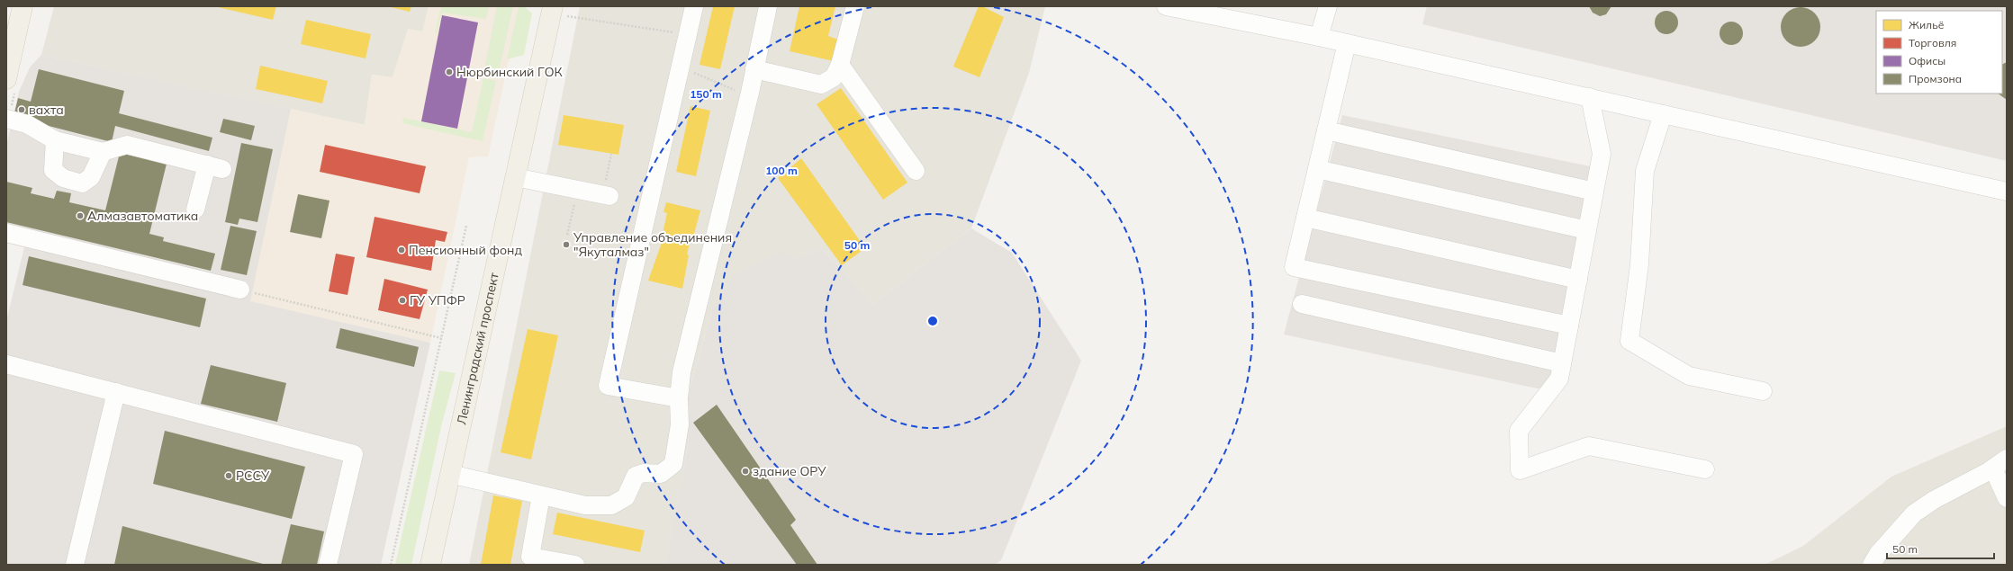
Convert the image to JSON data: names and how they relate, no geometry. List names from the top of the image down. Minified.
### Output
{"streets":{"main road":["Ленинградский проспект"]},"places":["Нюрбинский ГОК","вахта","Алмазавтоматика","Управление объединения \"Якуталмаз\"","Пенсионный фонд","ГУ УПФР","здание ОРУ","РССУ"],"legend":["Жильё","Торговля","Офисы","Промзона"],"scale_bar":"50 m","rings":["150 m","100 m","50 m"]}
